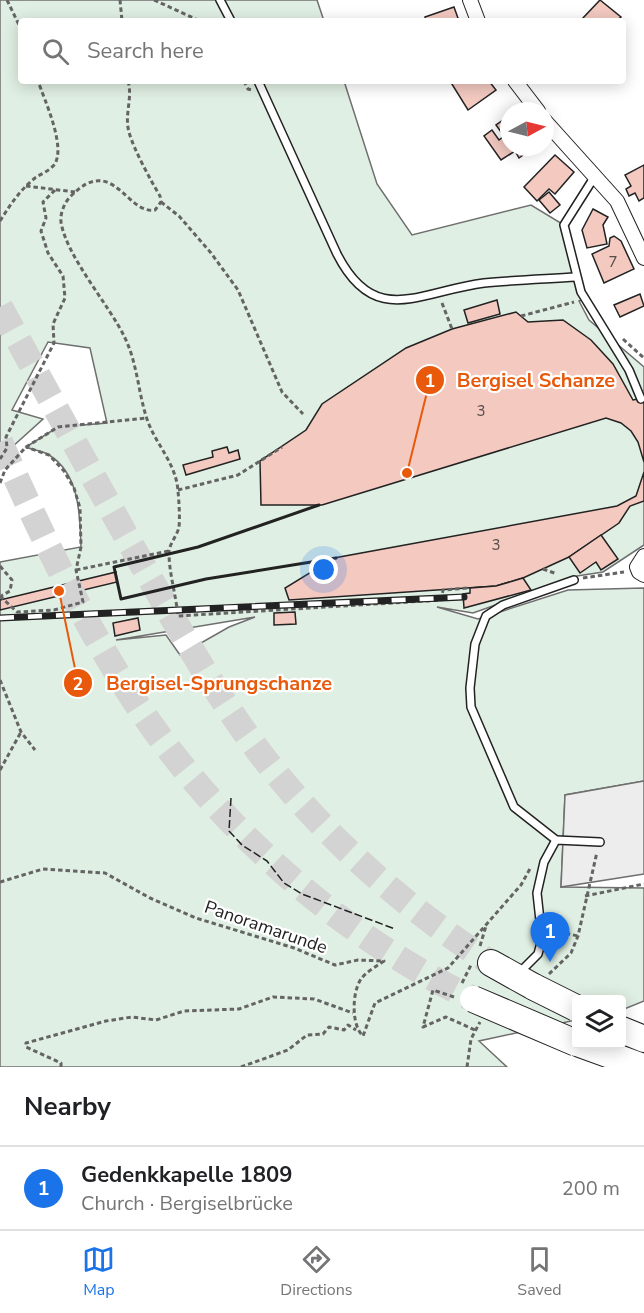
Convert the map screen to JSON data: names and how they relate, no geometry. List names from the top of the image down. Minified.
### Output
{"streets":{"path":["Panoramarunde"]},"places":["Bergisel Schanze","Bergisel-Sprungschanze"],"house_numbers":["7","3","3"],"north":"right","page":{"search":"Search here","pins":"1","heading":"Nearby","list":[{"mark":"1","name":"Gedenkkapelle 1809","note":"Church · Bergiselbrücke","value":"200 m"}],"nav":["Map","Directions","Saved"]}}
